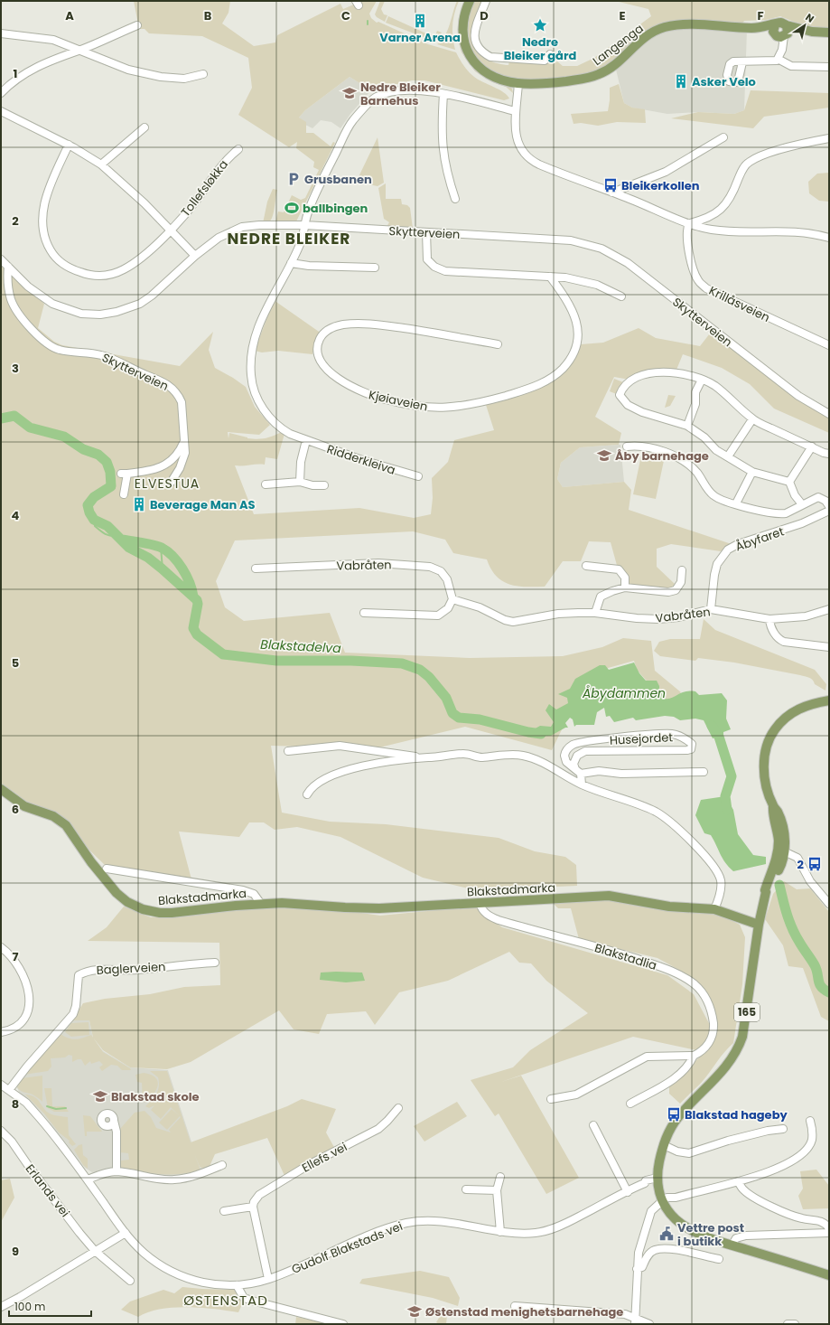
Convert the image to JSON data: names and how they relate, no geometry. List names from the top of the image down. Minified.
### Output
{"streets":{"main road":["Langenga","Blakstadmarka","165"],"street":["Tollefsløkka","Skytterveien","Krillåsveien","Kjøiaveien","Ridderkleiva","Åbyfaret","Vabråten","Husejordet","Blakstadlia","Baglerveien","Ellefs vei","Erlands vei","Gudolf Blakstads vei"]},"crossings":[["Skytterveien","Ridderkleiva"],["Åbyfaret","Vabråten"],["Blakstadmarka","Blakstadlia"],["Blakstadmarka","165"],["Baglerveien","Gudolf Blakstads vei"],["165","Gudolf Blakstads vei"]],"districts":["NEDRE BLEIKER","ELVESTUA","ØSTENSTAD"],"water":["Blakstadelva","Åbydammen"],"places":{"building":["Varner Arena","Asker Velo","Beverage Man AS"],"place":["Nedre Bleiker gård"],"school or university":["Nedre Bleiker Barnehus","Åby barnehage","Blakstad skole","Østenstad menighetsbarnehage"],"parking":["Grusbanen"],"bus stop":["Bleikerkollen","2","Blakstad hageby"],"sports":["ballbingen"],"public building":["Vettre post i butikk"]},"scale_bar":"100 m","north":"top right","grid":{"columns":["A","B","C","D","E","F"],"rows":["1","2","3","4","5","6","7","8","9"]}}
